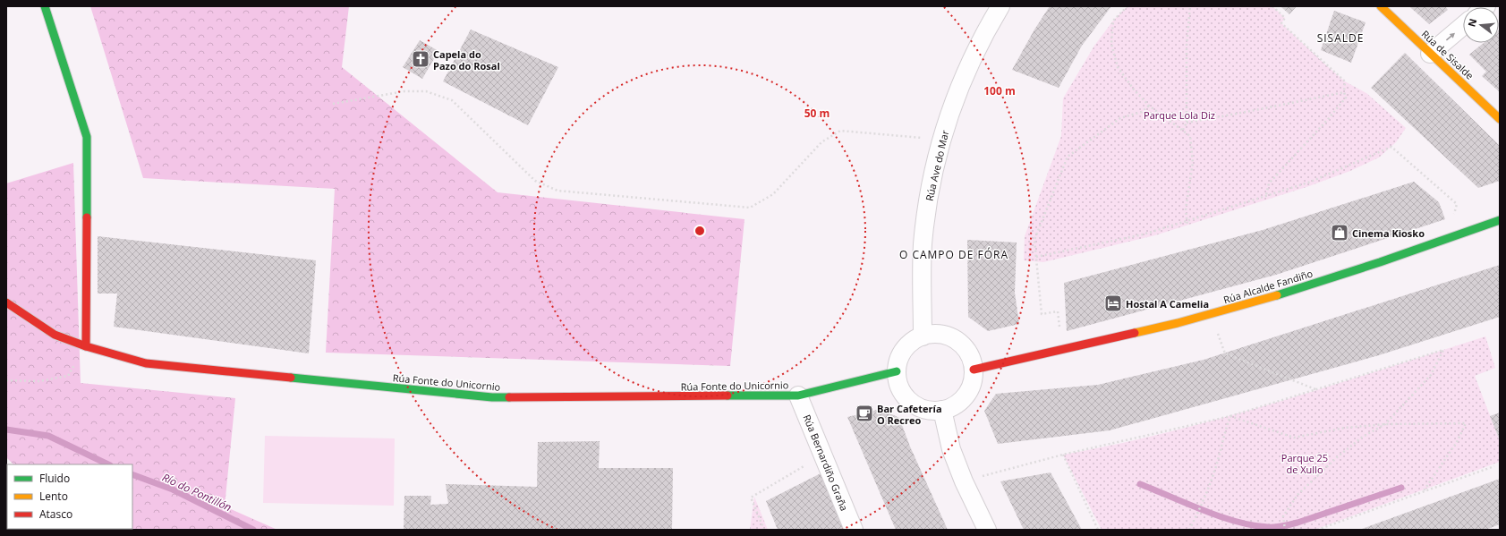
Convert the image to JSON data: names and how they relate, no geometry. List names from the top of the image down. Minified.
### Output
{"streets":{"street":["Rúa de Sisalde","Rúa Ave do Mar","Rúa Alcalde Fandiño","Rúa Fonte do Unicornio","Rúa Bernardiño Graña"]},"crossings":[["Rúa Ave do Mar","Rúa Alcalde Fandiño"],["Rúa Ave do Mar","Rúa Fonte do Unicornio"],["Rúa Alcalde Fandiño","Rúa Fonte do Unicornio"],["Rúa Fonte do Unicornio","Rúa Bernardiño Graña"]],"districts":["SISALDE","O CAMPO DE FÓRA"],"water":["Río do Pontillón"],"parks":["Parque Lola Diz","Parque 25 de Xullo"],"places":{"church":["Capela do Pazo do Rosal"],"shop":["Cinema Kiosko"],"hotel":["Hostal A Camelia"],"cafe":["Bar Cafetería O Recreo"]},"legend":["Fluido","Lento","Atasco"],"north":"left","rings":["100 m","50 m"]}
